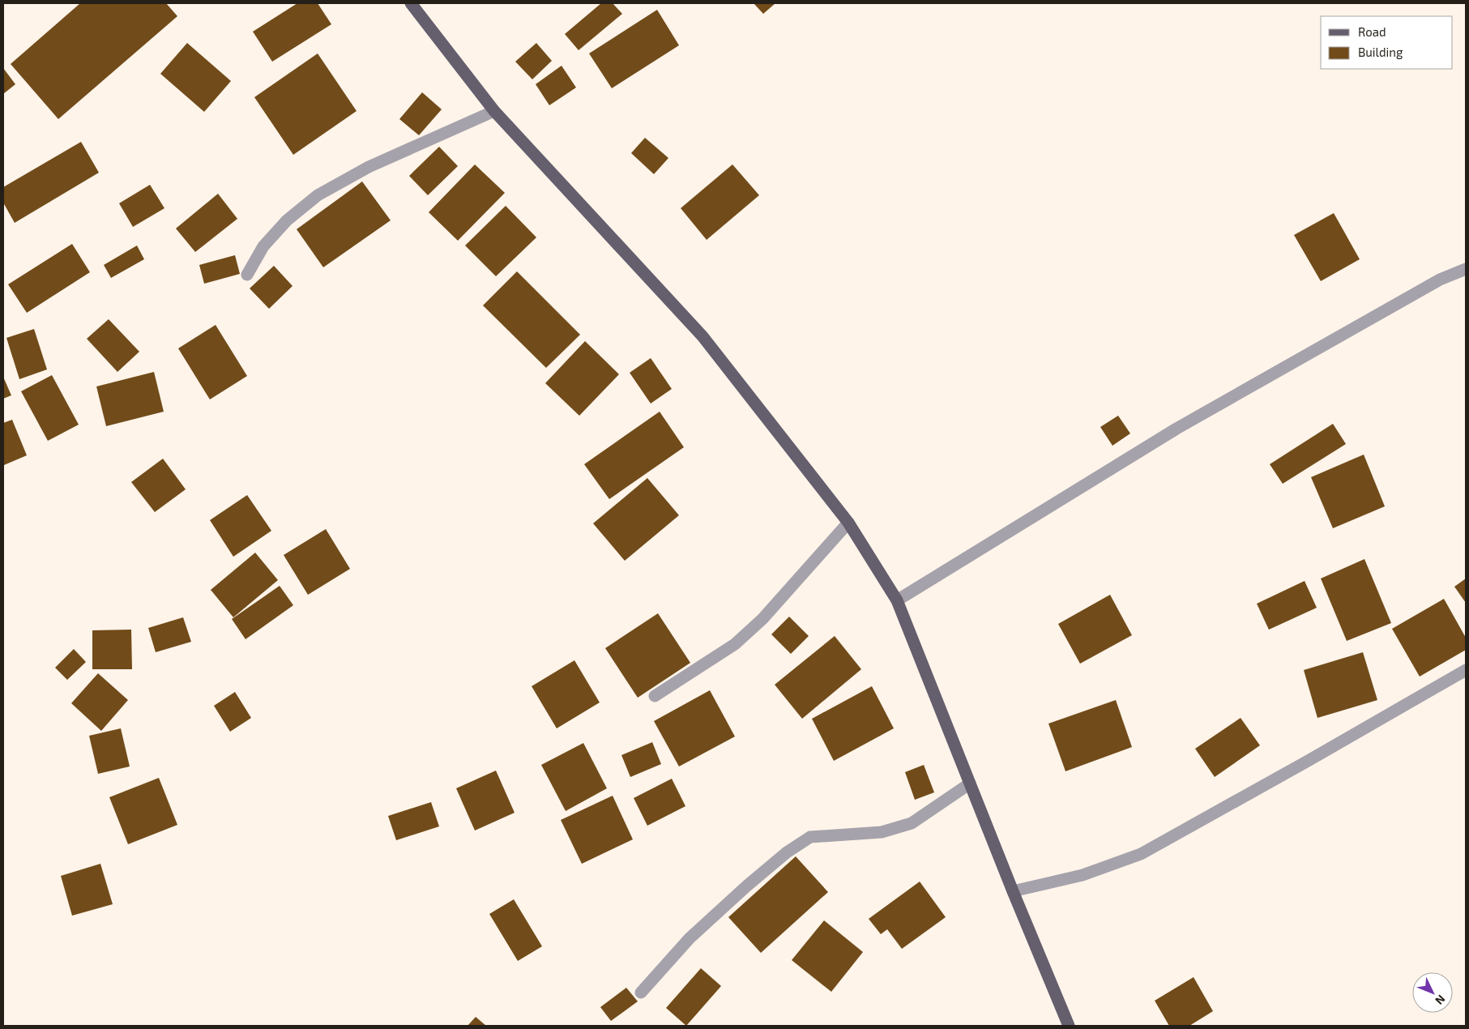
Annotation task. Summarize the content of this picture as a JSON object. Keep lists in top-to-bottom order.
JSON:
{
  "legend": ["Road", "Building"],
  "north": "bottom right"
}
